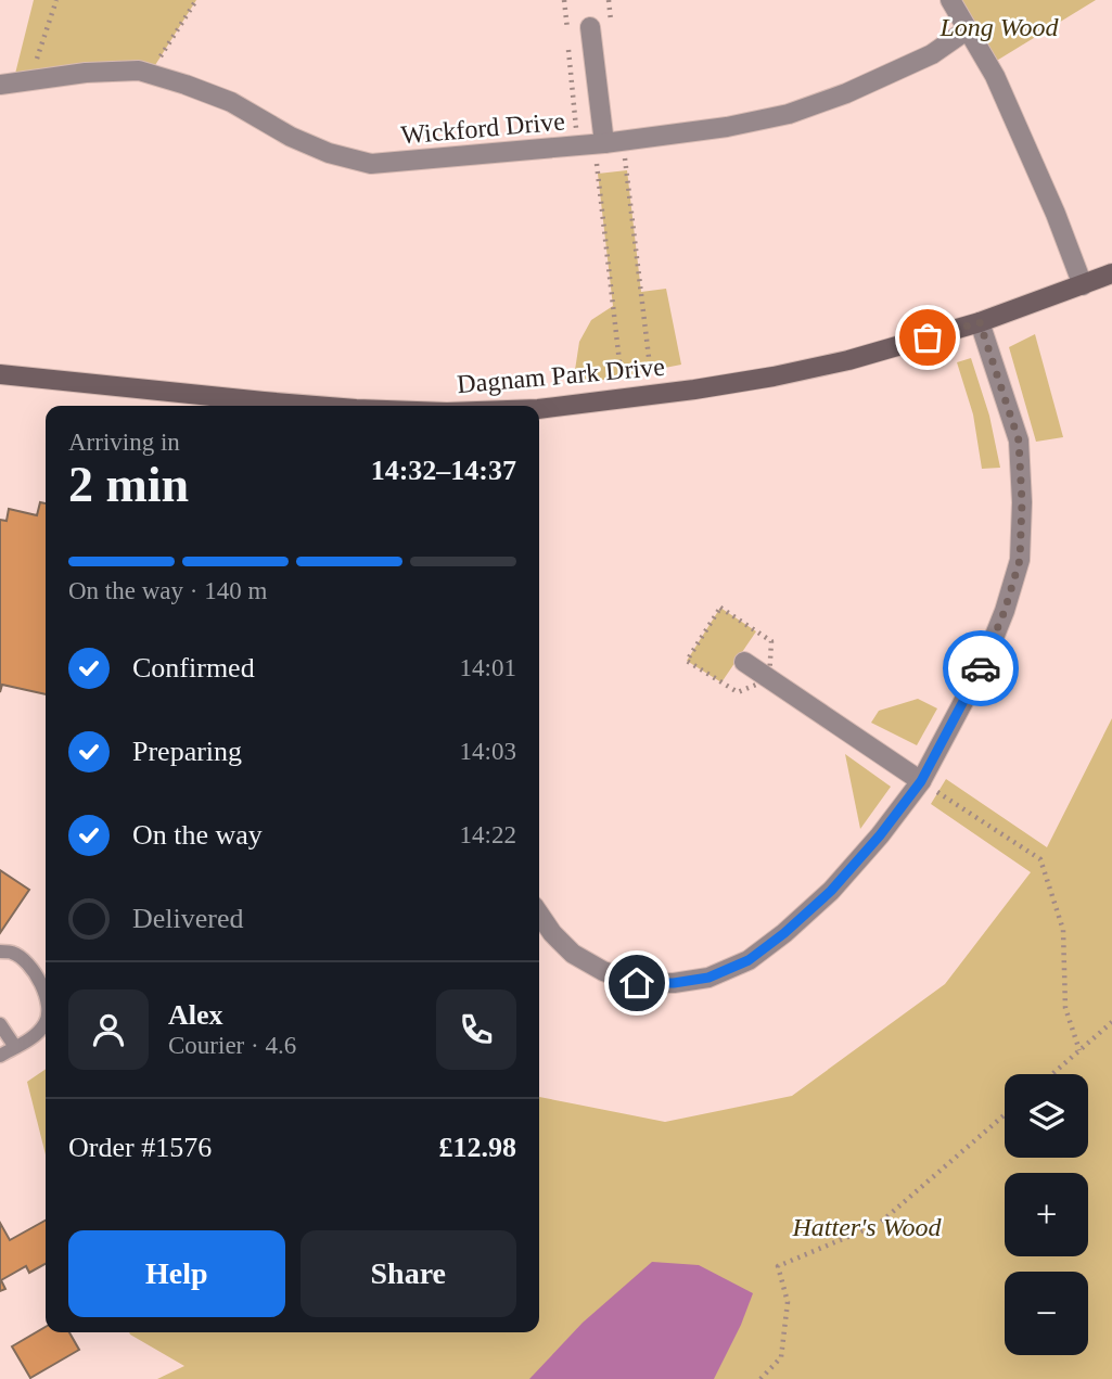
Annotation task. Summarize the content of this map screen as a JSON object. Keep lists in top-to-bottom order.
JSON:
{
  "streets": {
    "street": ["Wickford Drive", "Dagnam Park Drive"]
  },
  "parks": ["Long Wood", "Hatter's Wood"],
  "page": {
    "heading": ["2 min", "Arriving in", "14:32–14:37"],
    "panel": [
      "Alex",
      "Courier · 4.6",
      "Order #1576",
      "£12.98"
    ],
    "bar": "On the way · 140 m",
    "list": [
      ["Confirmed", "14:01"],
      ["Preparing", "14:03"],
      ["On the way", "14:22"],
      "Delivered"
    ],
    "map_buttons": ["+", "−"],
    "buttons": ["Help", "Share"]
  }
}
